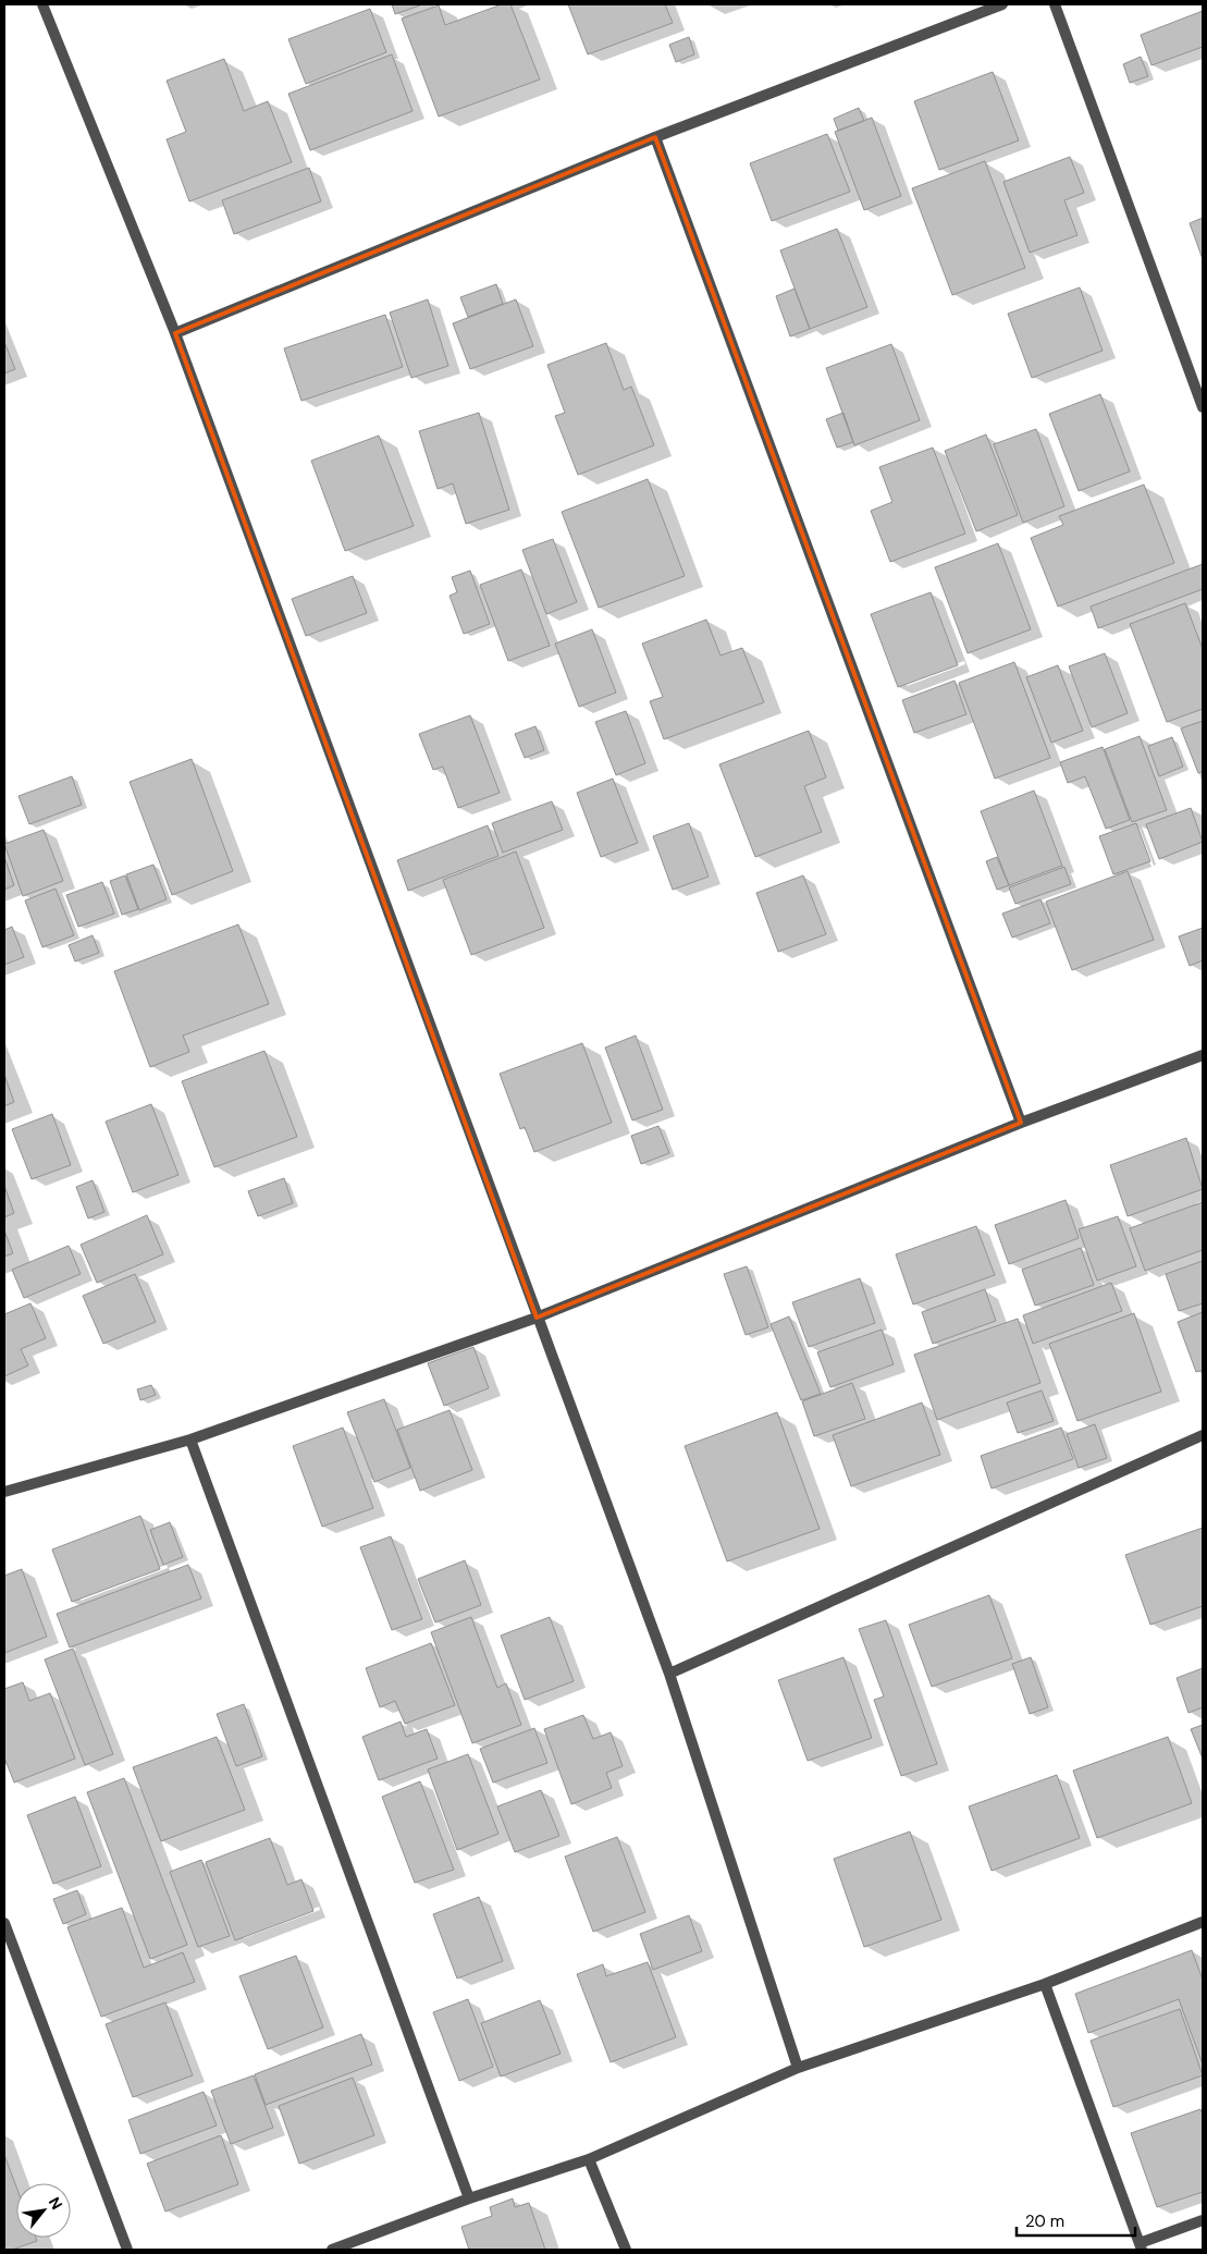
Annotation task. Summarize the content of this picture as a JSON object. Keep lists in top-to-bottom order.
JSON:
{
  "scale_bar": "20 m",
  "north": "top right"
}
